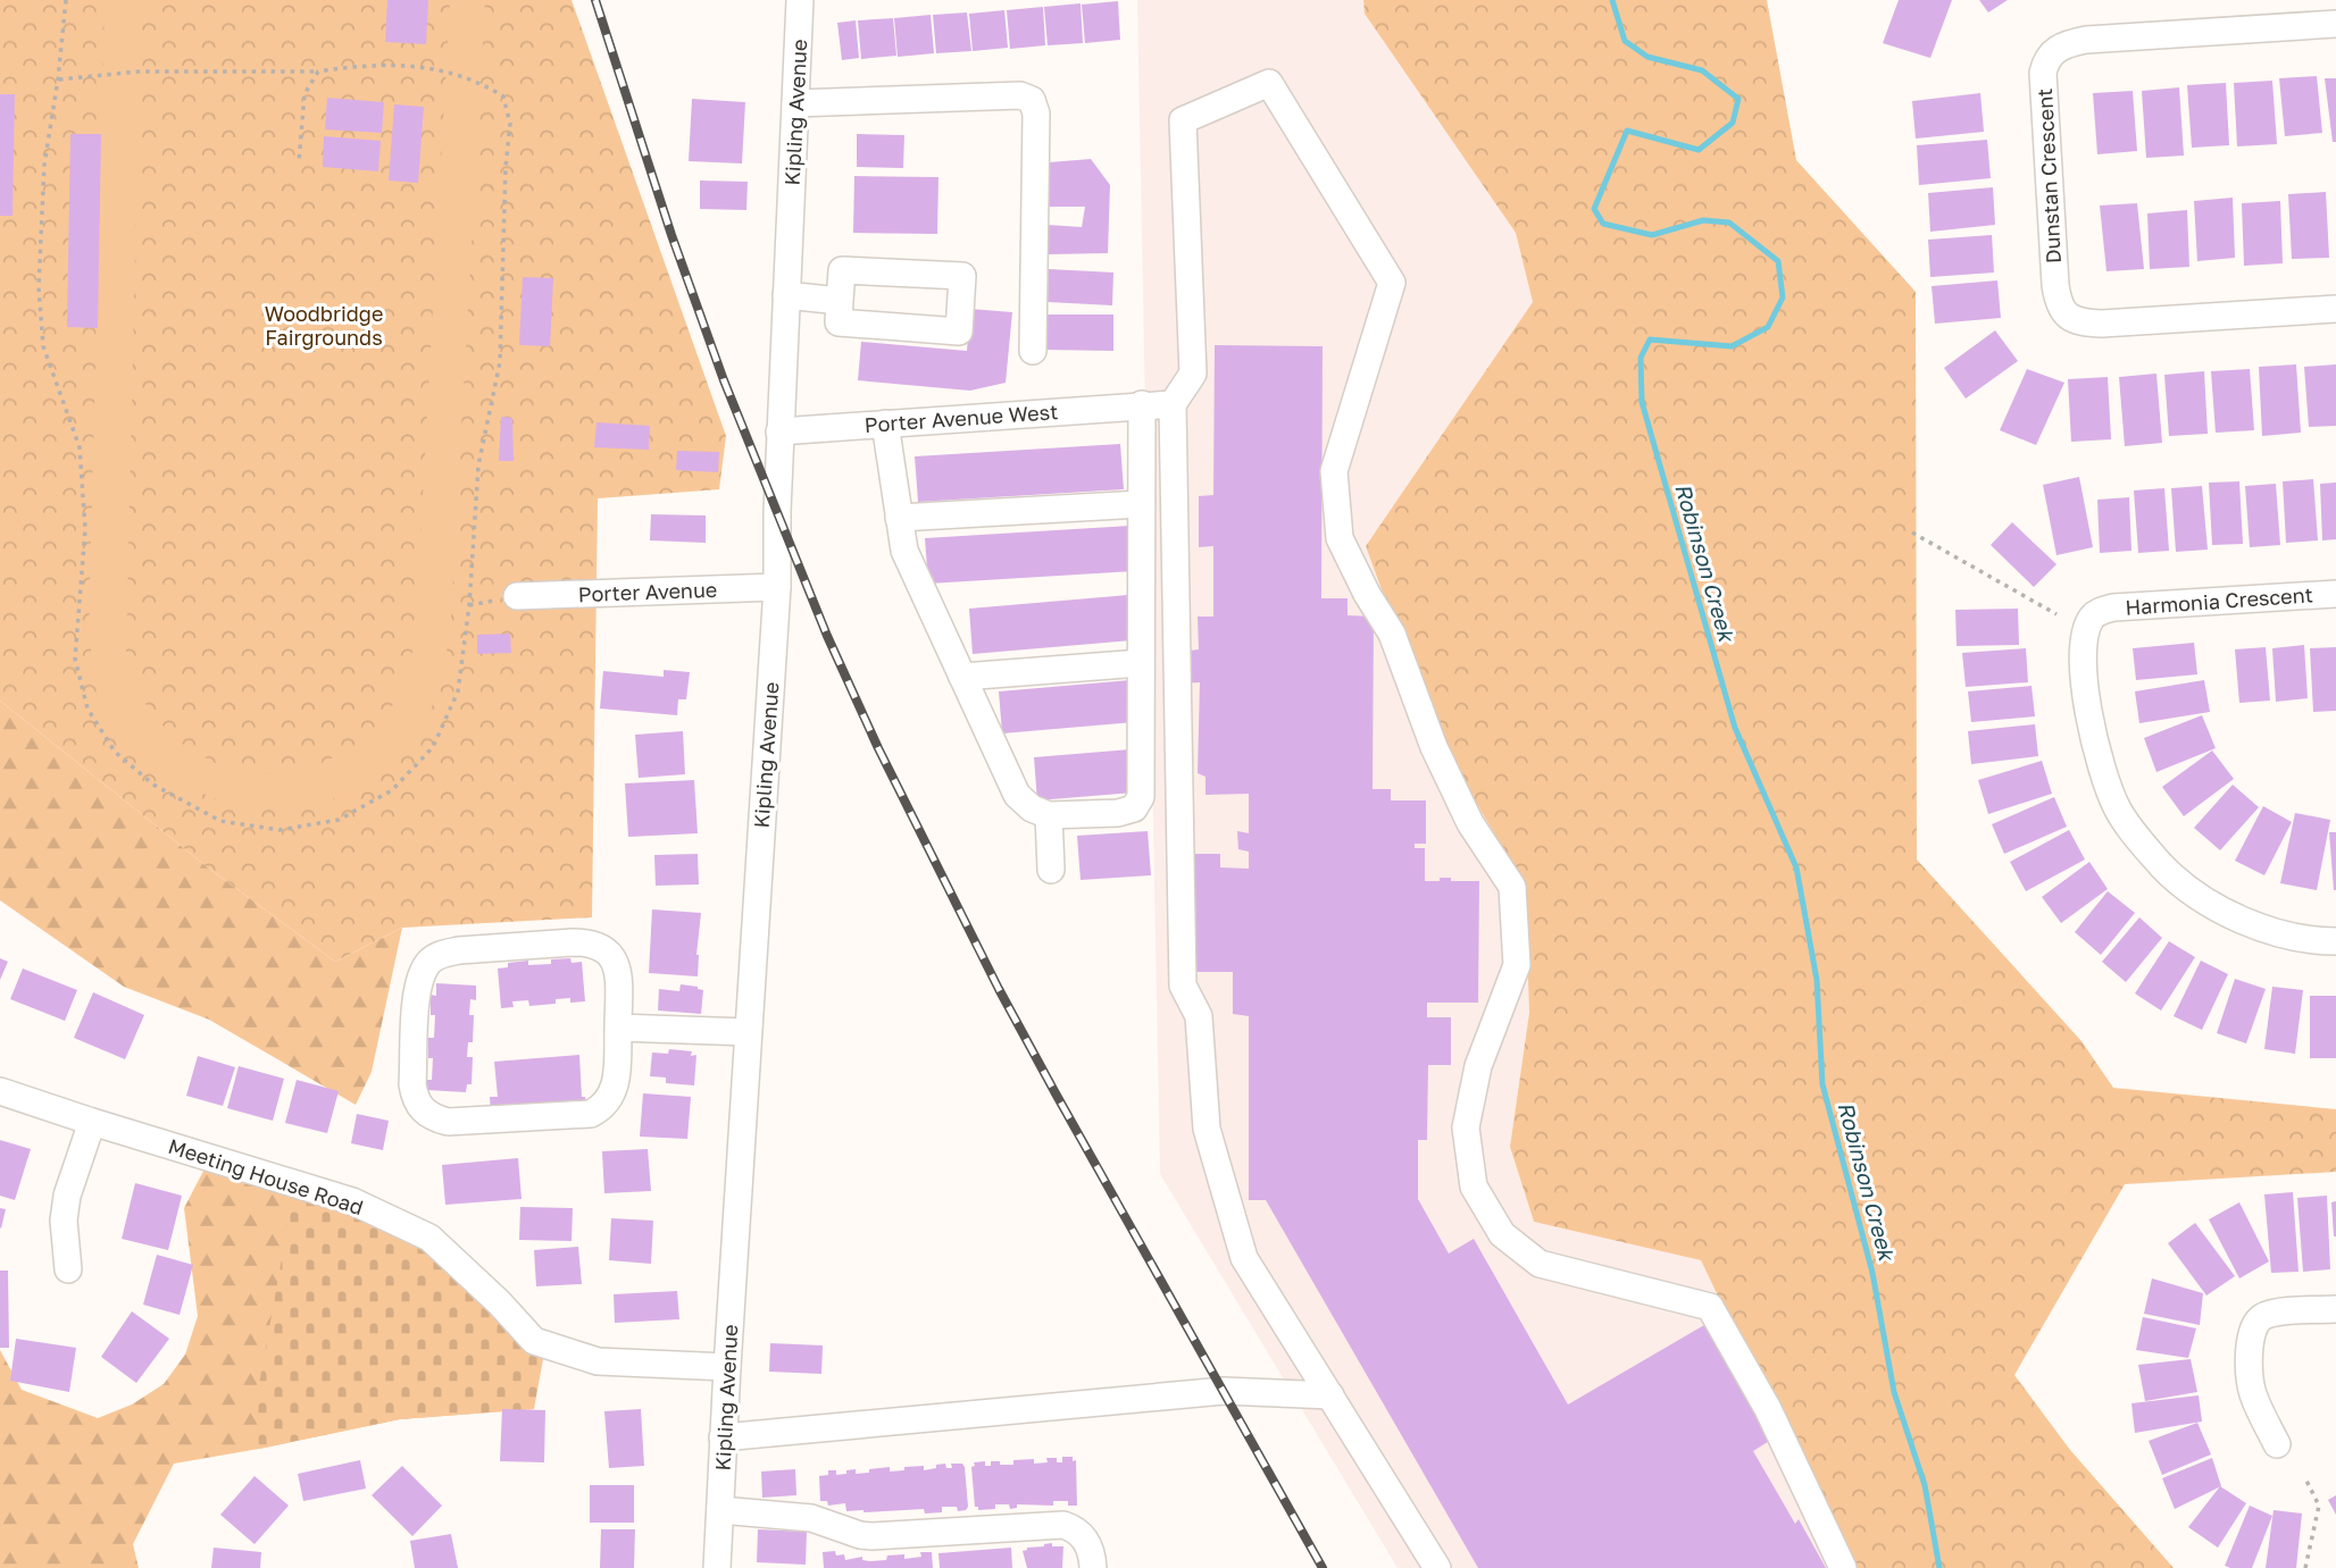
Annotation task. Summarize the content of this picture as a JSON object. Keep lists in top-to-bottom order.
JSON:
{
  "streets": {
    "street": [
      "Kipling Avenue",
      "Dunstan Crescent",
      "Porter Avenue West",
      "Porter Avenue",
      "Harmonia Crescent",
      "Meeting House Road"
    ]
  },
  "crossings": [
    ["Kipling Avenue", "Porter Avenue West"],
    ["Kipling Avenue", "Porter Avenue"],
    ["Kipling Avenue", "Meeting House Road"]
  ],
  "water": ["Robinson Creek"],
  "parks": ["Woodbridge Fairgrounds"]
}
